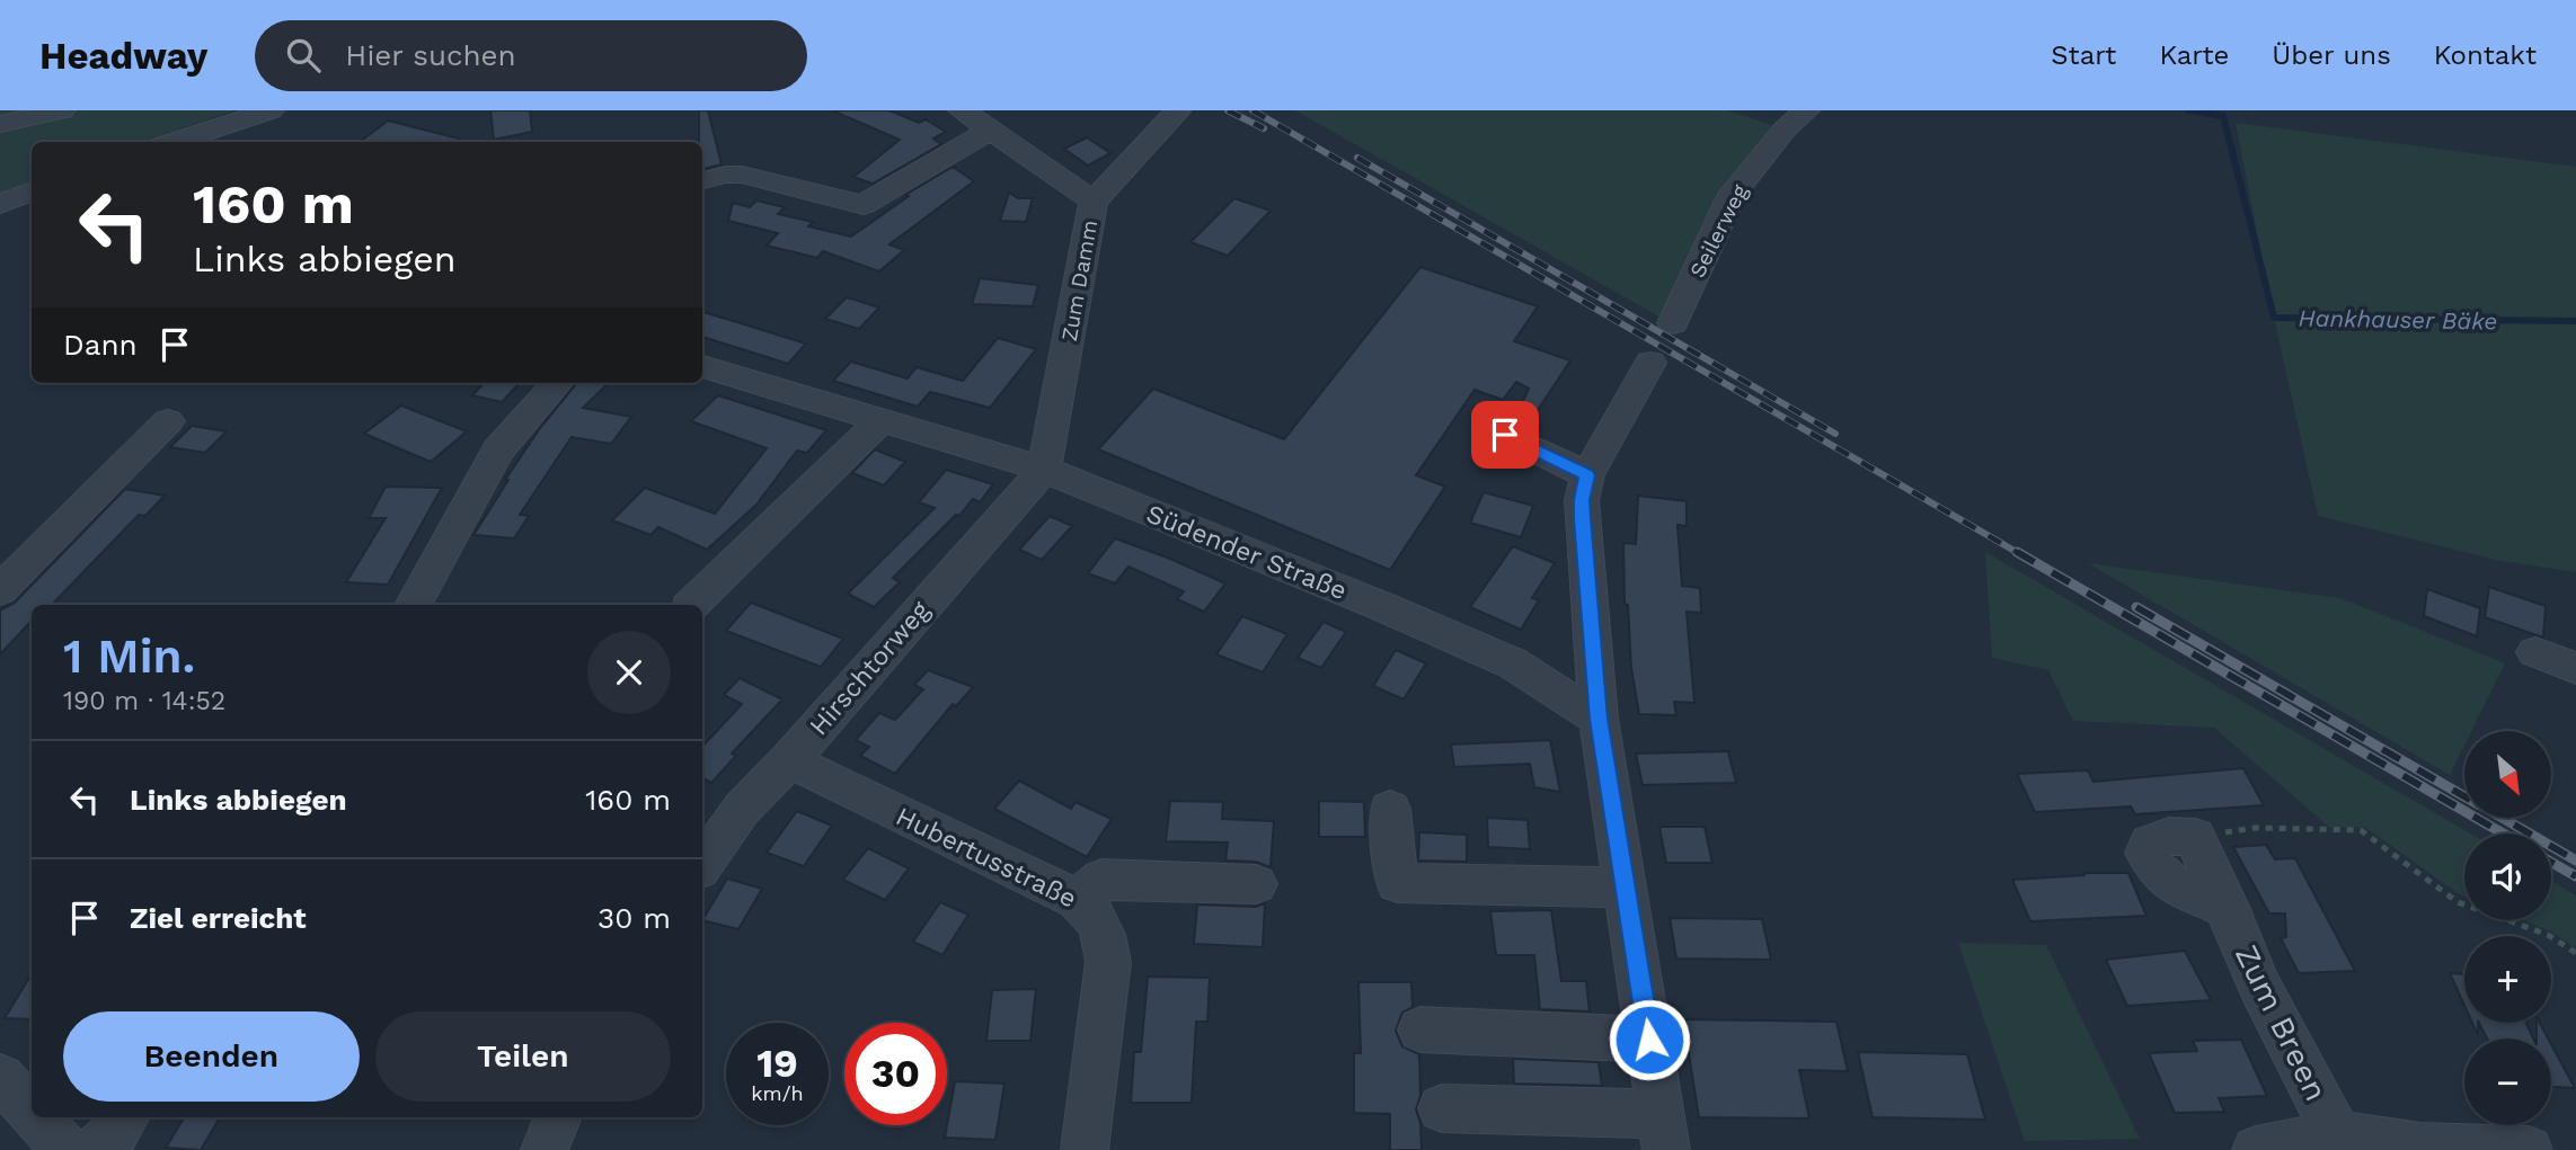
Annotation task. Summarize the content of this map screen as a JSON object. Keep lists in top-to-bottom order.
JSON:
{
  "streets": {
    "street": [
      "Seilerweg",
      "Zum Damm",
      "Südender Straße",
      "Hirschtorweg",
      "Hubertusstraße",
      "Zum Breen"
    ]
  },
  "crossings": [
    ["Zum Damm", "Südender Straße"],
    ["Zum Damm", "Hirschtorweg"],
    ["Südender Straße", "Hirschtorweg"],
    ["Hirschtorweg", "Hubertusstraße"]
  ],
  "water": ["Hankhauser Bäke"],
  "north": "bottom right",
  "page": {
    "header": "Headway",
    "search": "Hier suchen",
    "nav": [
      "Start",
      "Karte",
      "Über uns",
      "Kontakt"
    ],
    "turn": ["160 m", "Links abbiegen"],
    "then": "Dann",
    "heading": ["1 Min.", "190 m · 14:52"],
    "map_buttons": ["+", "−"],
    "list": [
      {
        "name": "Links abbiegen",
        "value": "160 m"
      },
      {
        "name": "Ziel erreicht",
        "value": "30 m"
      }
    ],
    "buttons": ["Beenden", "Teilen"],
    "speed": "19 km/h",
    "limit": "30"
  }
}
